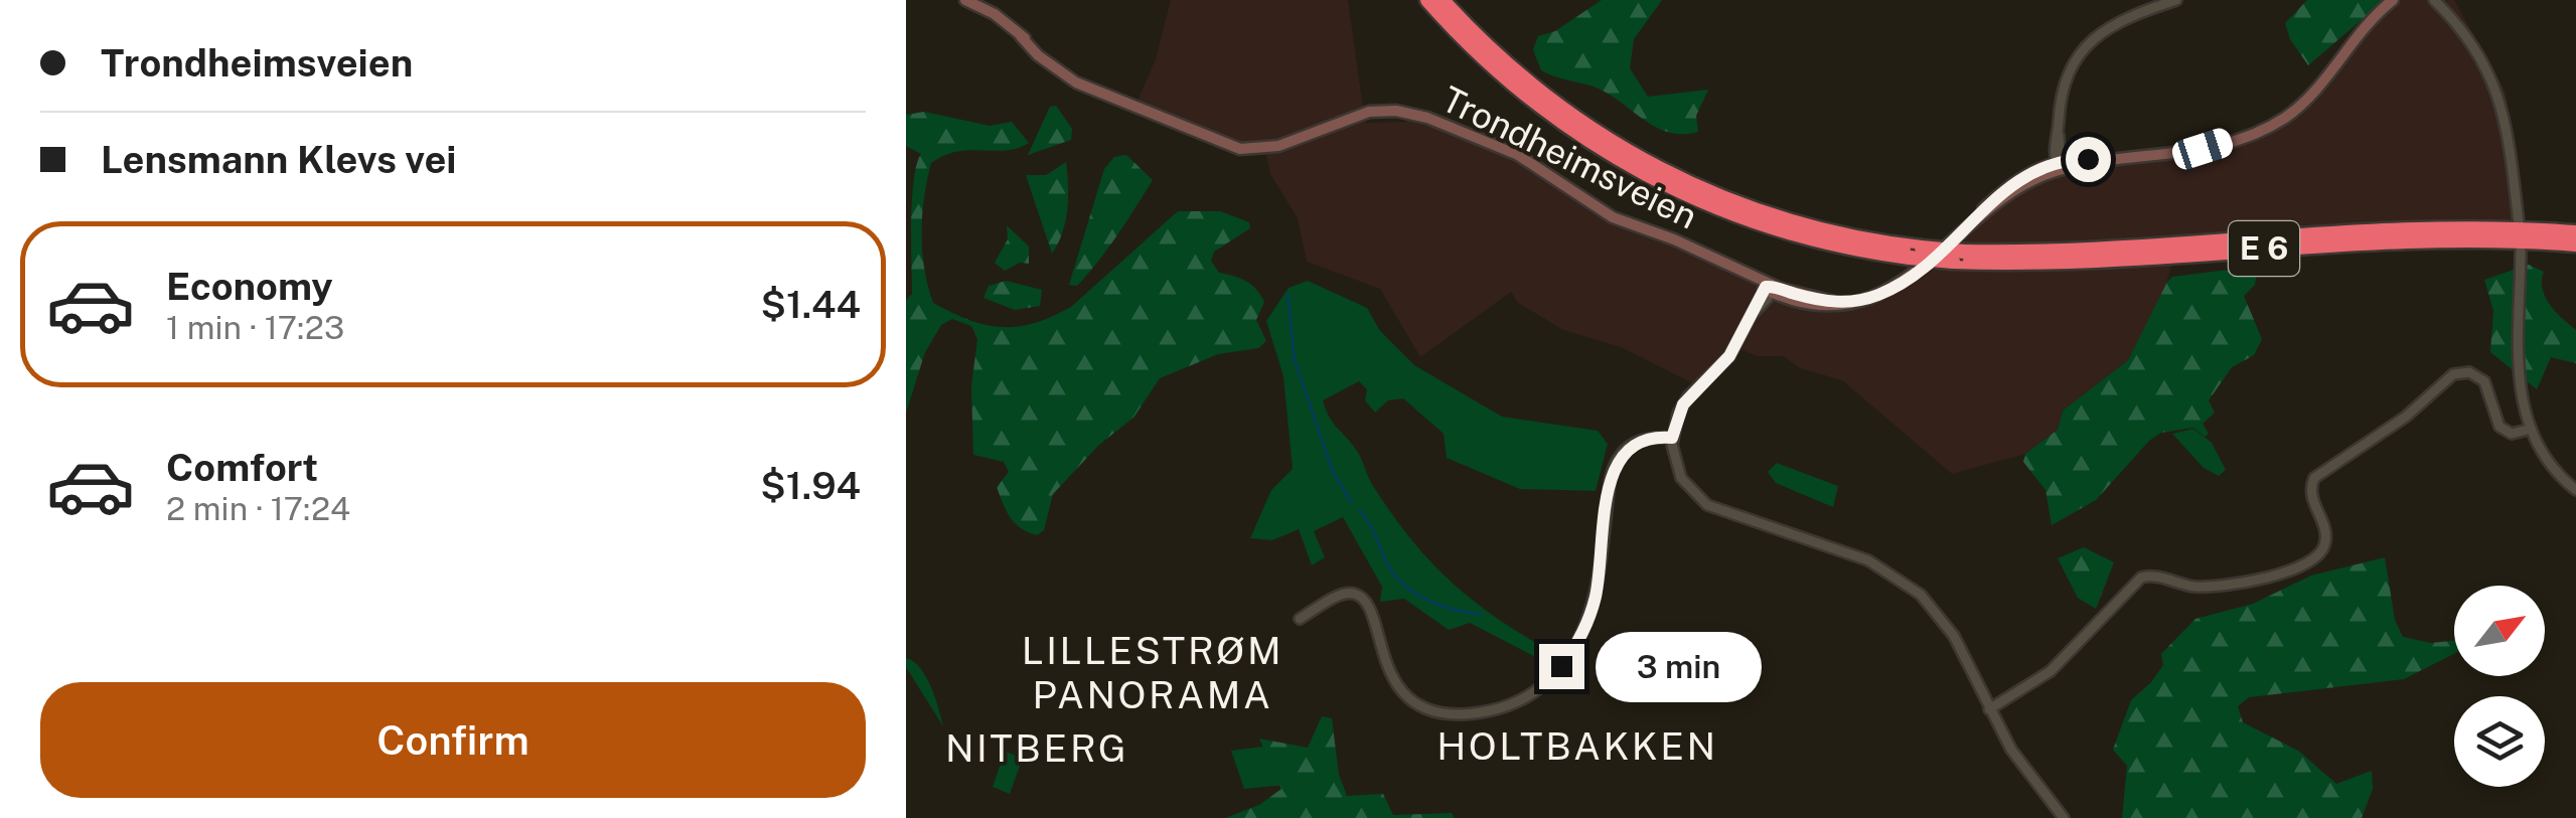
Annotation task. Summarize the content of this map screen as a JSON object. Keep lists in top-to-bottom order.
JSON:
{
  "streets": {
    "highway": ["E 6"],
    "main road": ["Trondheimsveien"]
  },
  "districts": ["LILLESTRØM PANORAMA", "HOLTBAKKEN", "NITBERG"],
  "north": "top right",
  "page": {
    "banner": ["Trondheimsveien", "Lensmann Klevs vei"],
    "list": [
      {
        "name": "Economy",
        "note": "1 min · 17:23",
        "value": "$1.44"
      },
      {
        "name": "Comfort",
        "note": "2 min · 17:24",
        "value": "$1.94"
      }
    ],
    "bubble": "3 min",
    "buttons": "Confirm"
  }
}
